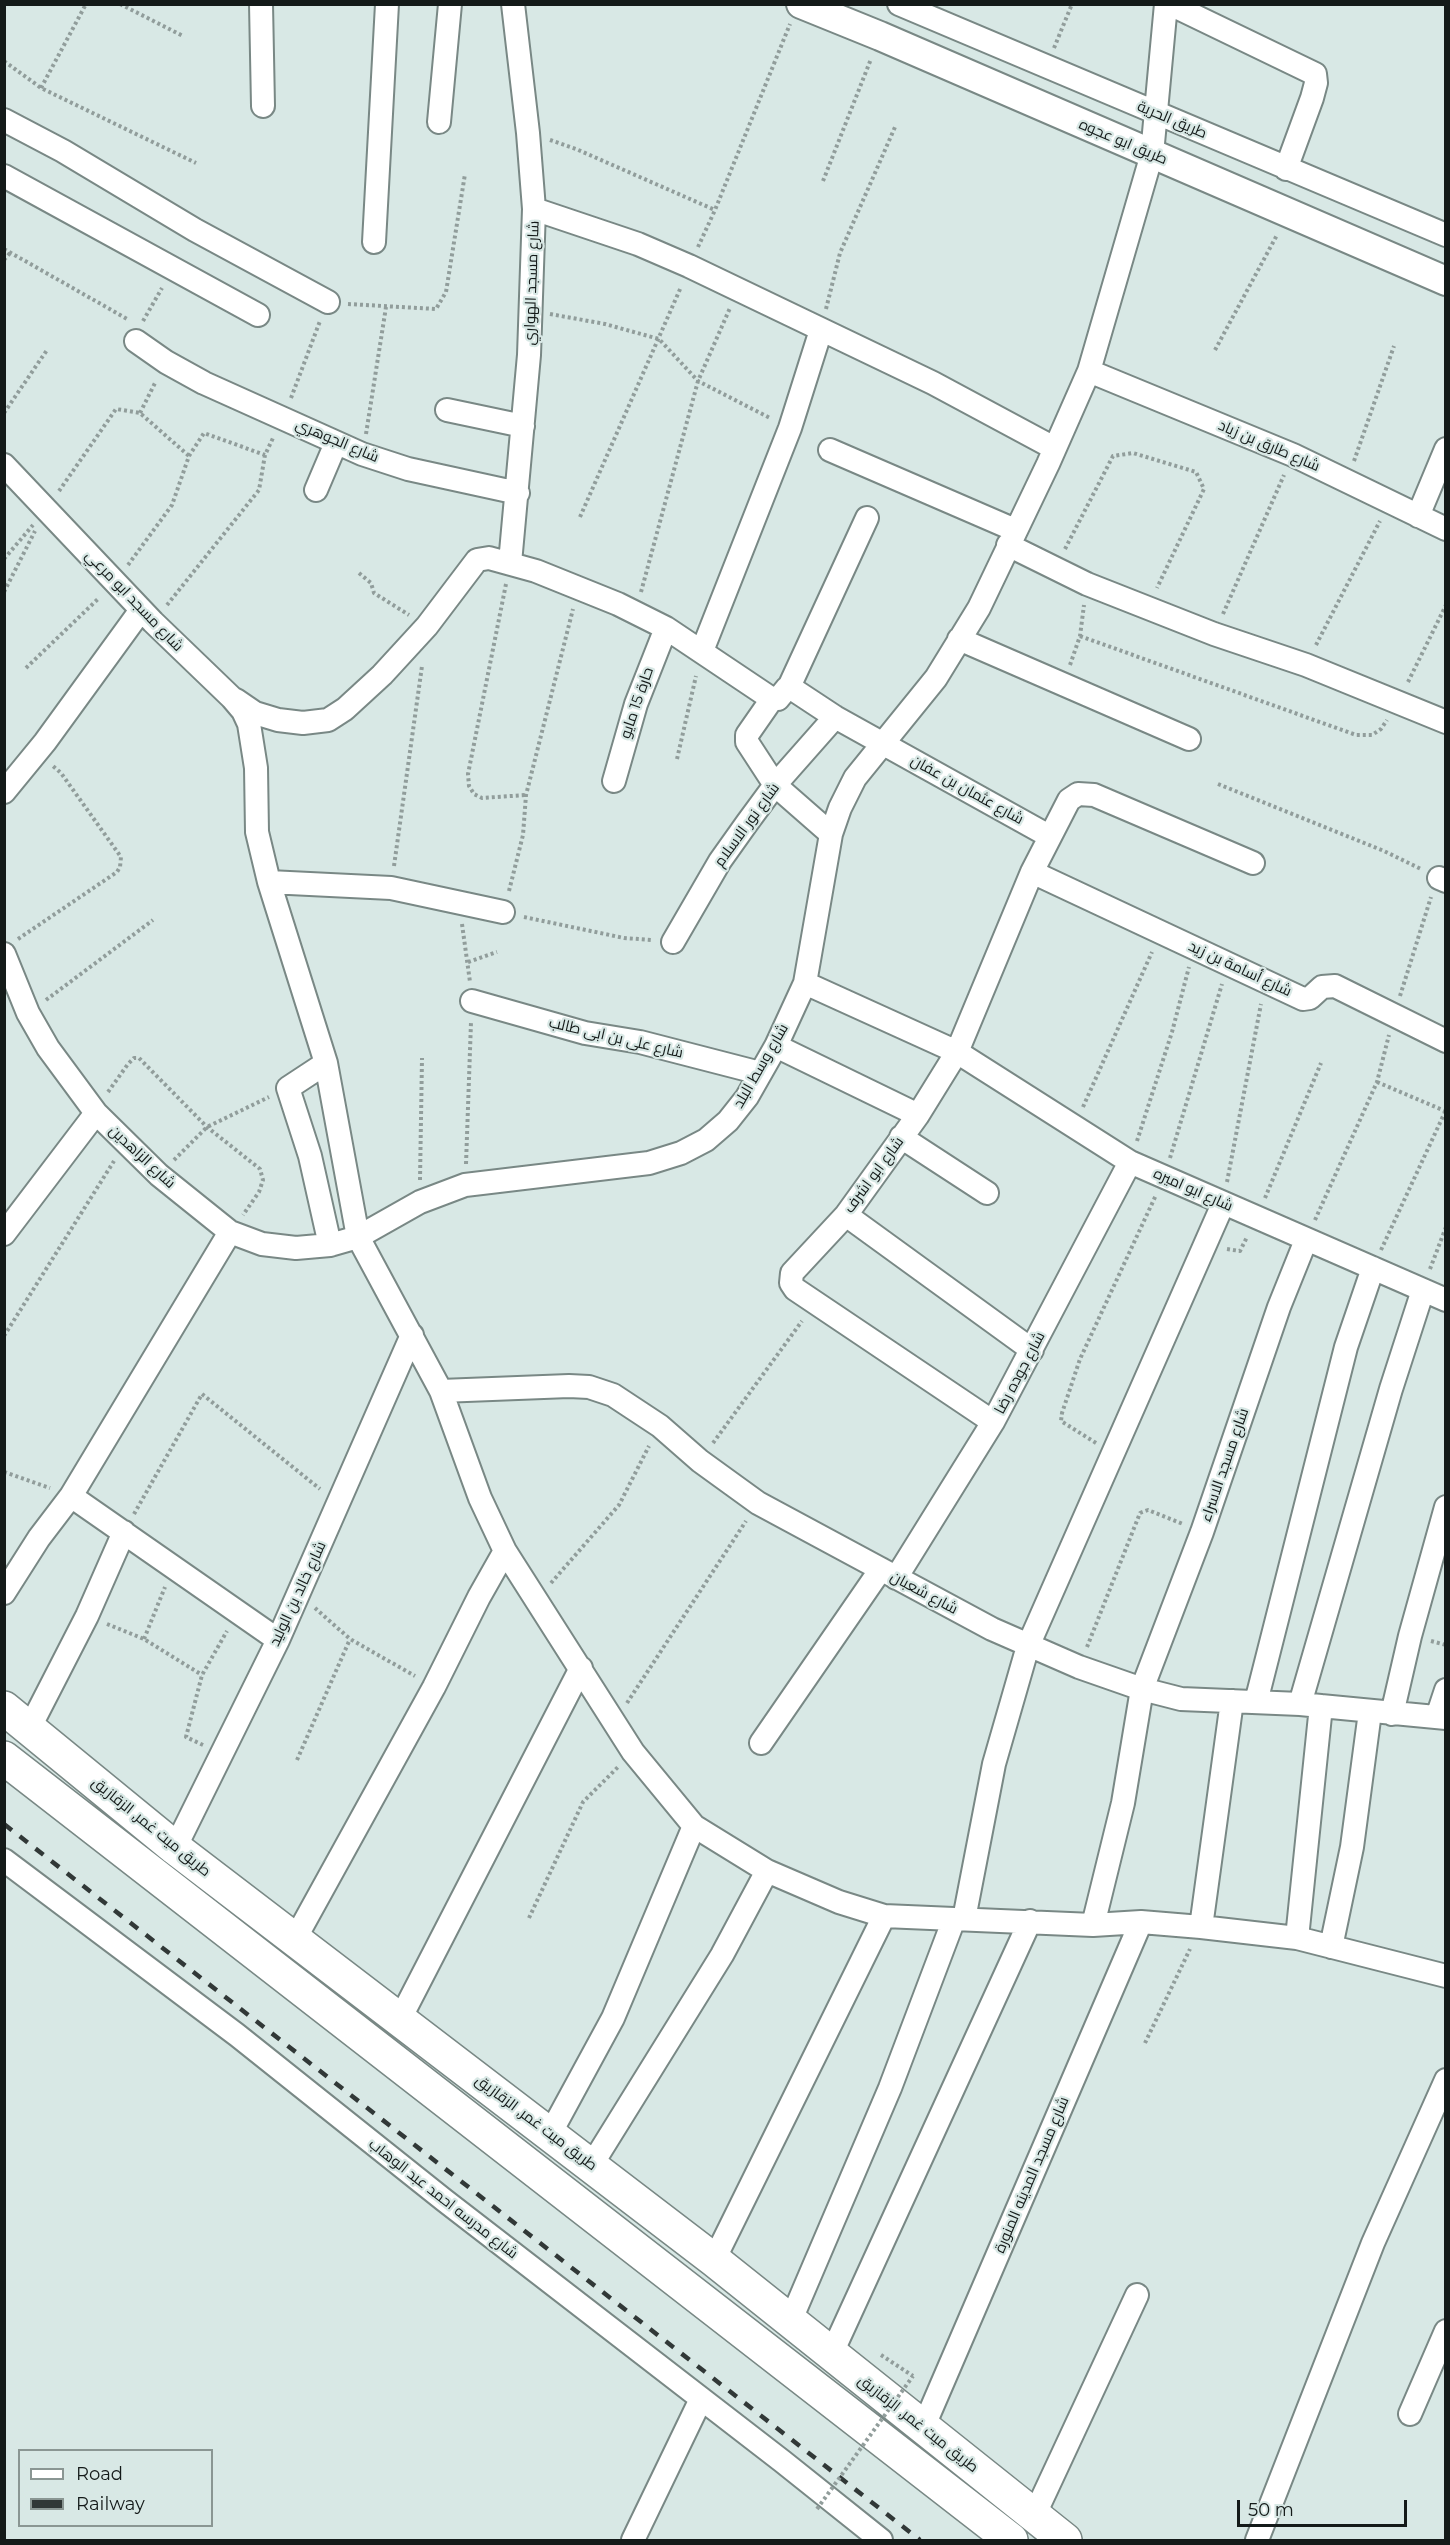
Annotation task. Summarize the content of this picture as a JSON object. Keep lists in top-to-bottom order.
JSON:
{
  "streets": {
    "highway": ["طريق ميت غمر, الزقازيق"],
    "street": [
      "طريق الحرية",
      "طريق ابو عجوه",
      "شارع مسجد الهواري",
      "شارع الجوهري",
      "شارع طارق بن زياد",
      "شارع مسجد ابو مرعي",
      "حارة 15 مايو",
      "شارع عثمان بن عفان",
      "شارع نور الاسلام",
      "شارع أسامة بن زيد",
      "شارع على بن ابى طالب",
      "شارع وسط البلد",
      "شارع الزاهدين",
      "شارع ابو اشرف",
      "شارع ابو اميره",
      "شارع جوده رضا",
      "شارع مسجد الاسراء",
      "شارع شعبان",
      "شارع خالد بن الوليد",
      "شارع مسجد المدينه المنورة",
      "شارع مدرسه احمد عبد الوهاب"
    ]
  },
  "crossings": [
    ["طريق الحرية", "شارع وسط البلد"],
    ["طريق ابو عجوه", "شارع وسط البلد"],
    ["شارع مسجد الهواري", "شارع الجوهري"],
    ["شارع مسجد الهواري", "شارع عثمان بن عفان"],
    ["شارع طارق بن زياد", "شارع وسط البلد"],
    ["شارع مسجد ابو مرعي", "شارع وسط البلد"],
    ["شارع مسجد ابو مرعي", "شارع الزاهدين"],
    ["شارع مسجد ابو مرعي", "شارع مسجد الاسراء"],
    ["شارع مسجد ابو مرعي", "شارع شعبان"],
    ["شارع مسجد ابو مرعي", "شارع خالد بن الوليد"],
    ["شارع مسجد ابو مرعي", "شارع مسجد المدينه المنورة"],
    ["حارة 15 مايو", "شارع عثمان بن عفان"],
    ["شارع عثمان بن عفان", "شارع نور الاسلام"],
    ["شارع عثمان بن عفان", "شارع وسط البلد"],
    ["شارع عثمان بن عفان", "شارع ابو اشرف"],
    ["شارع أسامة بن زيد", "شارع ابو اشرف"],
    ["شارع على بن ابى طالب", "شارع وسط البلد"],
    ["شارع وسط البلد", "شارع الزاهدين"],
    ["شارع وسط البلد", "شارع ابو اميره"],
    ["شارع ابو اشرف", "شارع ابو اميره"],
    ["شارع ابو اشرف", "شارع جوده رضا"],
    ["شارع ابو اميره", "شارع جوده رضا"],
    ["شارع ابو اميره", "شارع مسجد الاسراء"],
    ["شارع جوده رضا", "شارع شعبان"],
    ["شارع مسجد الاسراء", "شارع شعبان"],
    ["شارع خالد بن الوليد", "طريق ميت غمر, الزقازيق"],
    ["طريق ميت غمر, الزقازيق", "شارع مسجد المدينه المنورة"]
  ],
  "legend": ["Road", "Railway"],
  "scale_bar": "50 m"
}
